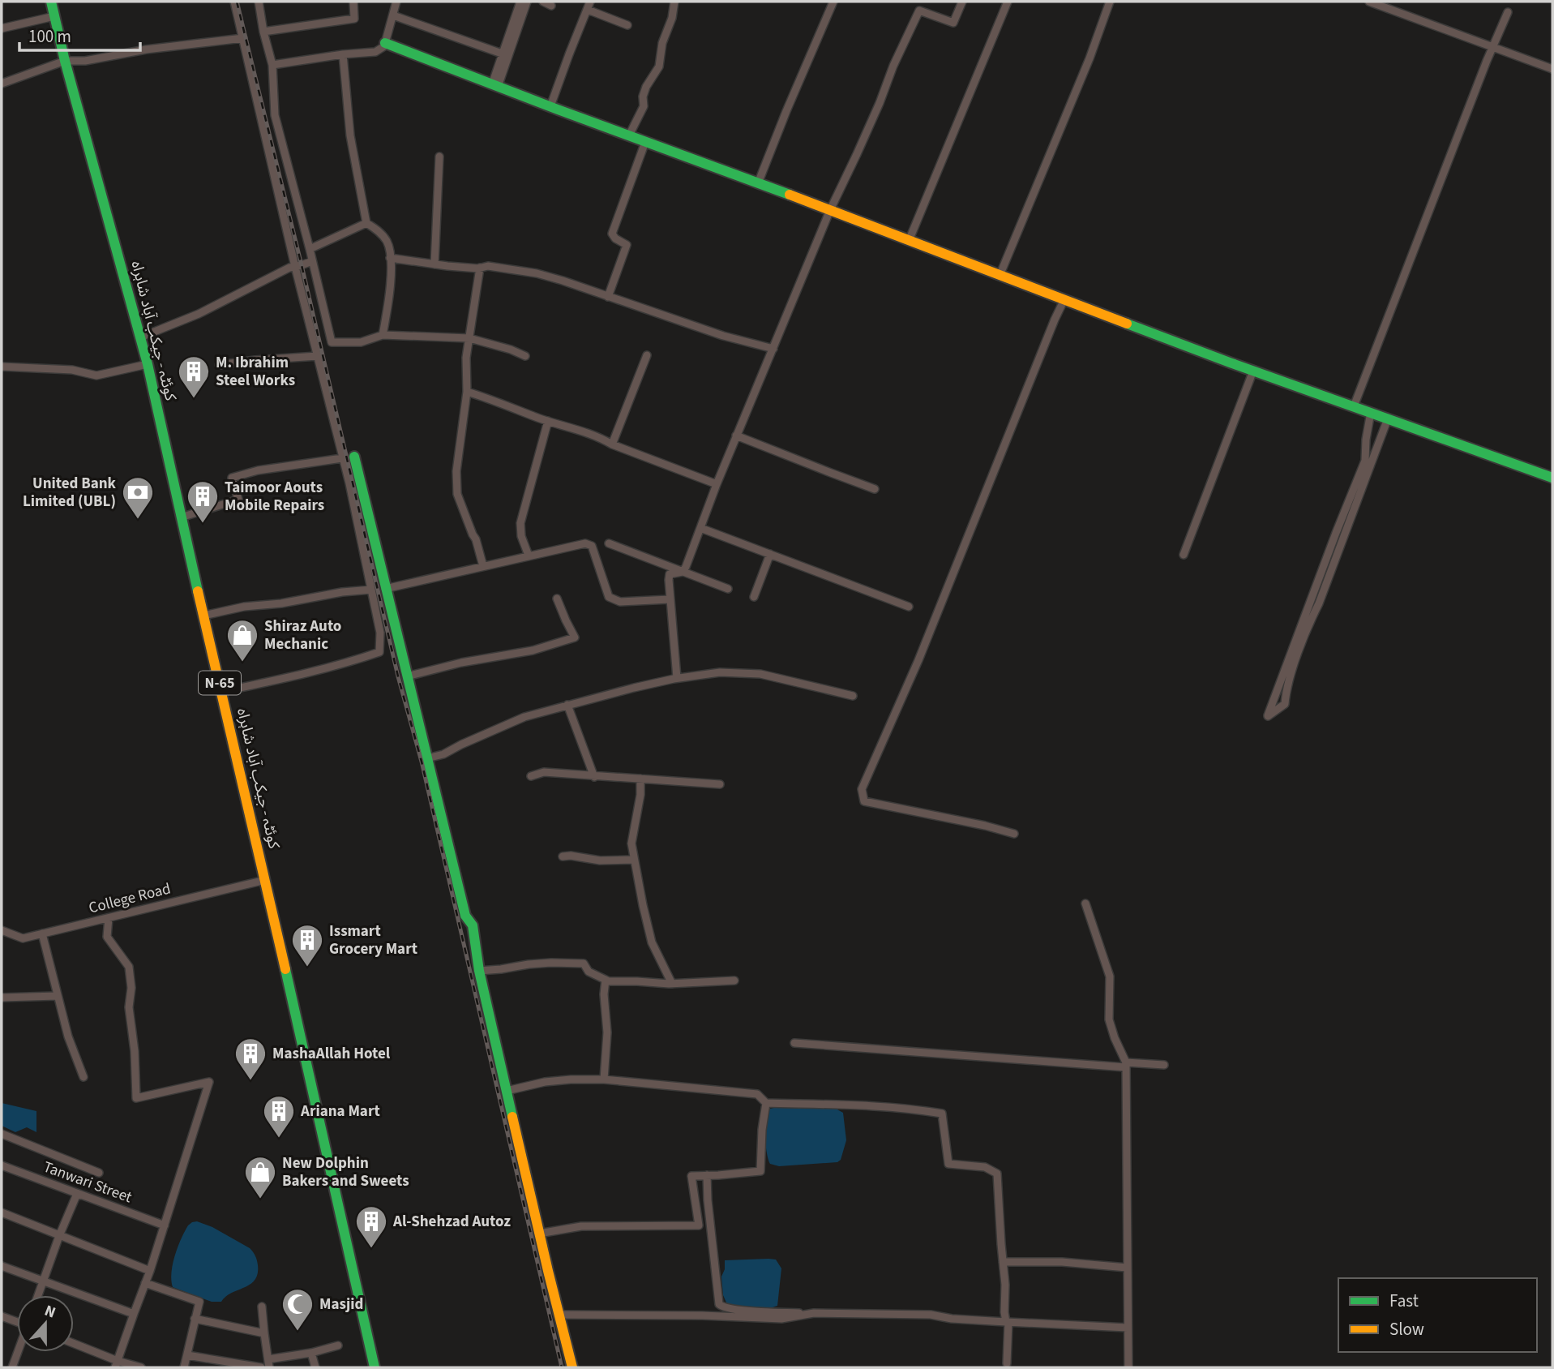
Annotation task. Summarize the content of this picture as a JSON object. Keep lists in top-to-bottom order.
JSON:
{
  "streets": {
    "main road": ["کوئٹہ - جیکب آباد شاہراہ", "N-65"],
    "street": ["College Road", "Tanwari Street"]
  },
  "crossings": [
    ["کوئٹہ - جیکب آباد شاہراہ", "College Road"]
  ],
  "places": {
    "building": [
      "M. Ibrahim Steel Works",
      "Taimoor Aouts Mobile Repairs",
      "Issmart Grocery Mart",
      "MashaAllah Hotel",
      "Ariana Mart",
      "Al-Shehzad Autoz"
    ],
    "bank": ["United Bank Limited (UBL)"],
    "shop": ["Shiraz Auto Mechanic", "New Dolphin Bakers and Sweets"],
    "mosque": ["Masjid"]
  },
  "legend": ["Fast", "Slow"],
  "scale_bar": "100 m",
  "north": "top"
}
